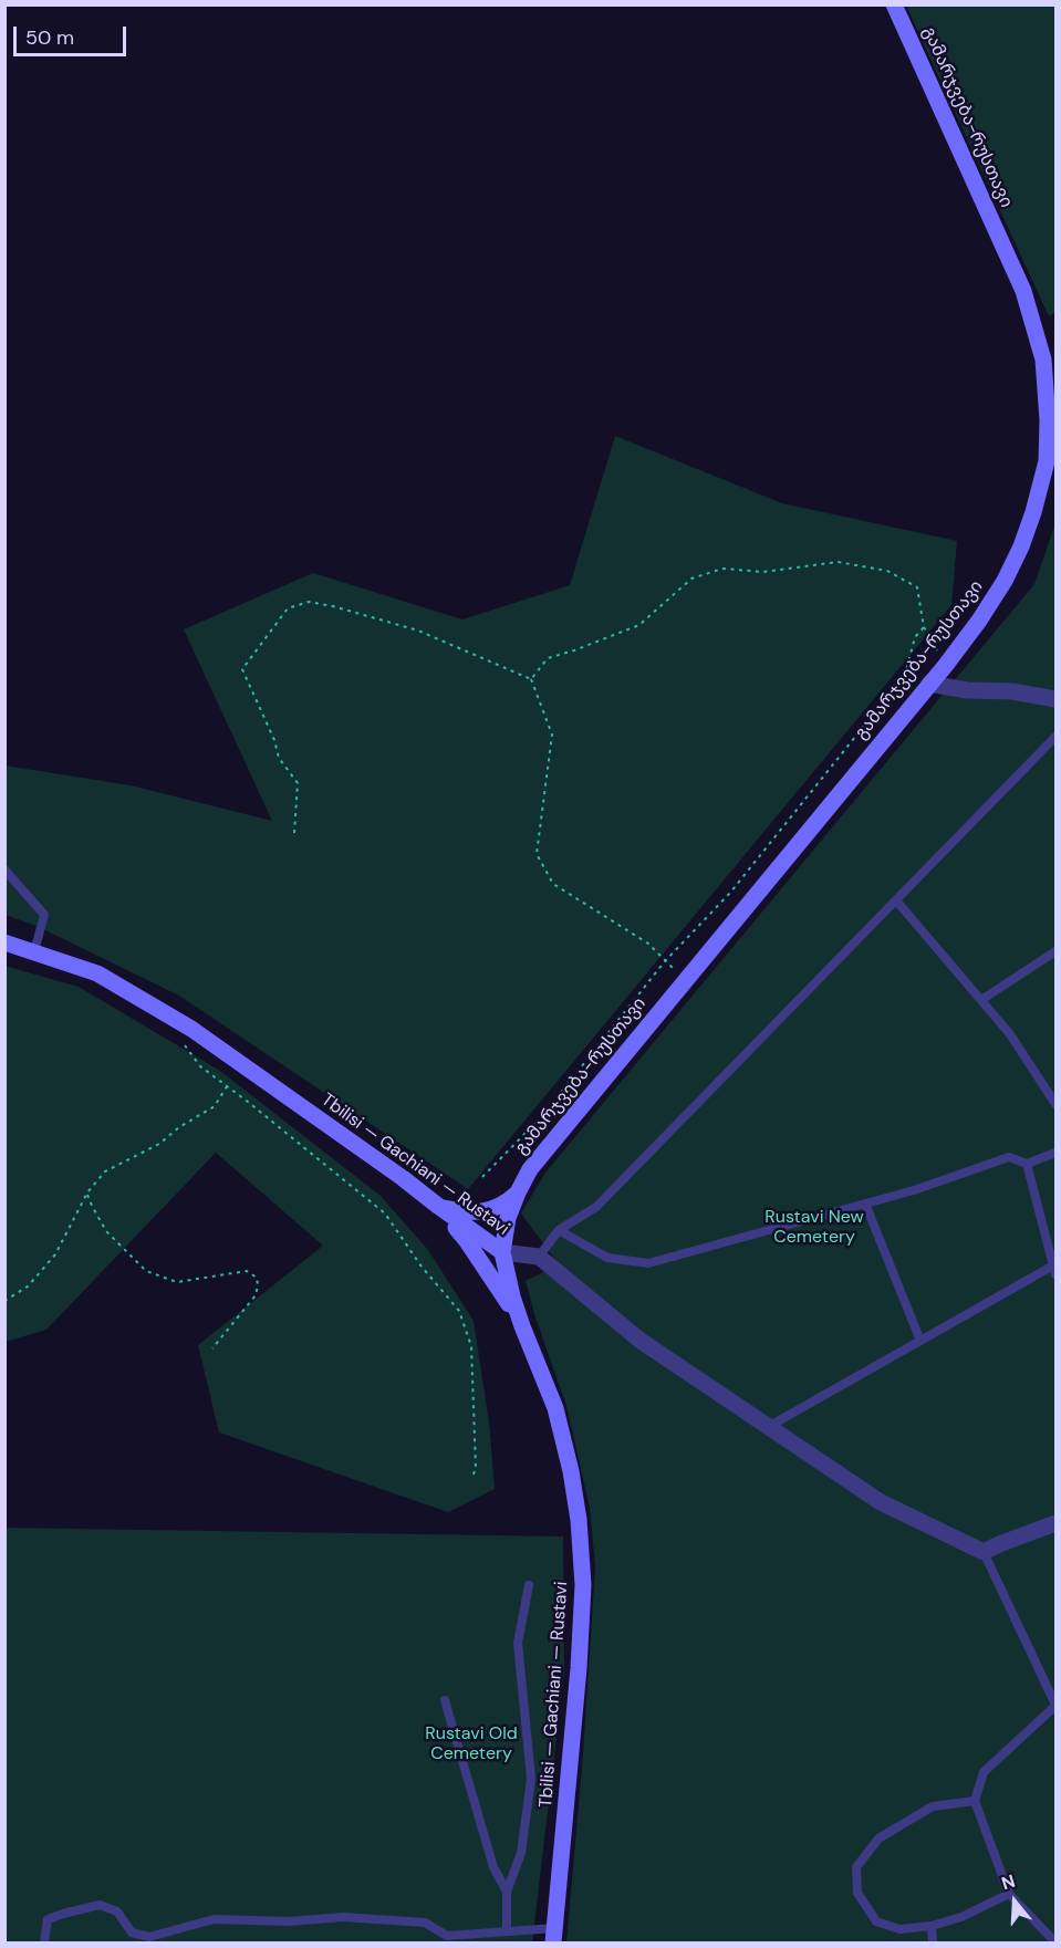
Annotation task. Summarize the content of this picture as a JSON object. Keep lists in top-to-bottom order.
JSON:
{
  "streets": {
    "main road": ["გამარჯვება-რუსთავი", "Tbilisi — Gachiani — Rustavi"]
  },
  "crossings": [
    ["გამარჯვება-რუსთავი", "Tbilisi — Gachiani — Rustavi"]
  ],
  "parks": ["Rustavi New Cemetery", "Rustavi Old Cemetery"],
  "scale_bar": "50 m",
  "north": "top"
}
